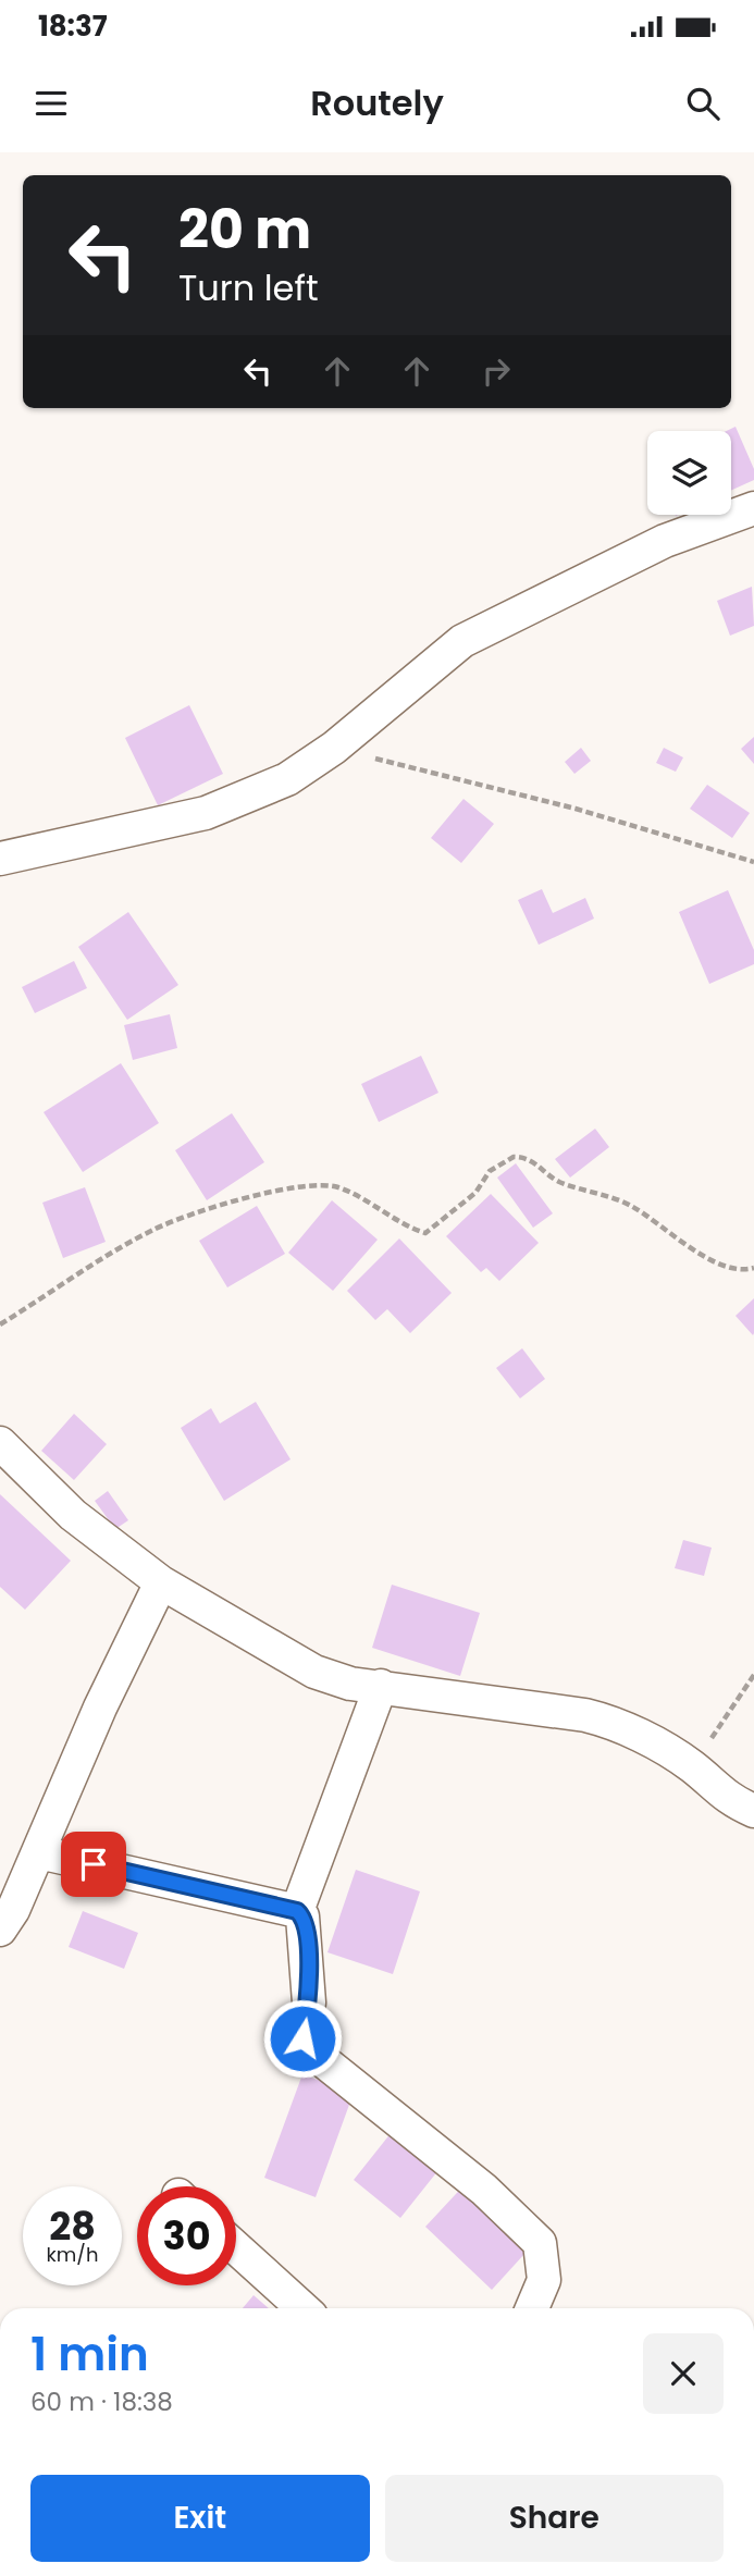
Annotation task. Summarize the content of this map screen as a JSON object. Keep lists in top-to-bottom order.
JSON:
{
  "page": {
    "status": "18:37",
    "header": "Routely",
    "turn": ["20 m", "Turn left"],
    "speed": "28 km/h",
    "limit": "30",
    "heading": ["1 min", "60 m · 18:38"],
    "buttons": ["Exit", "Share"]
  }
}
